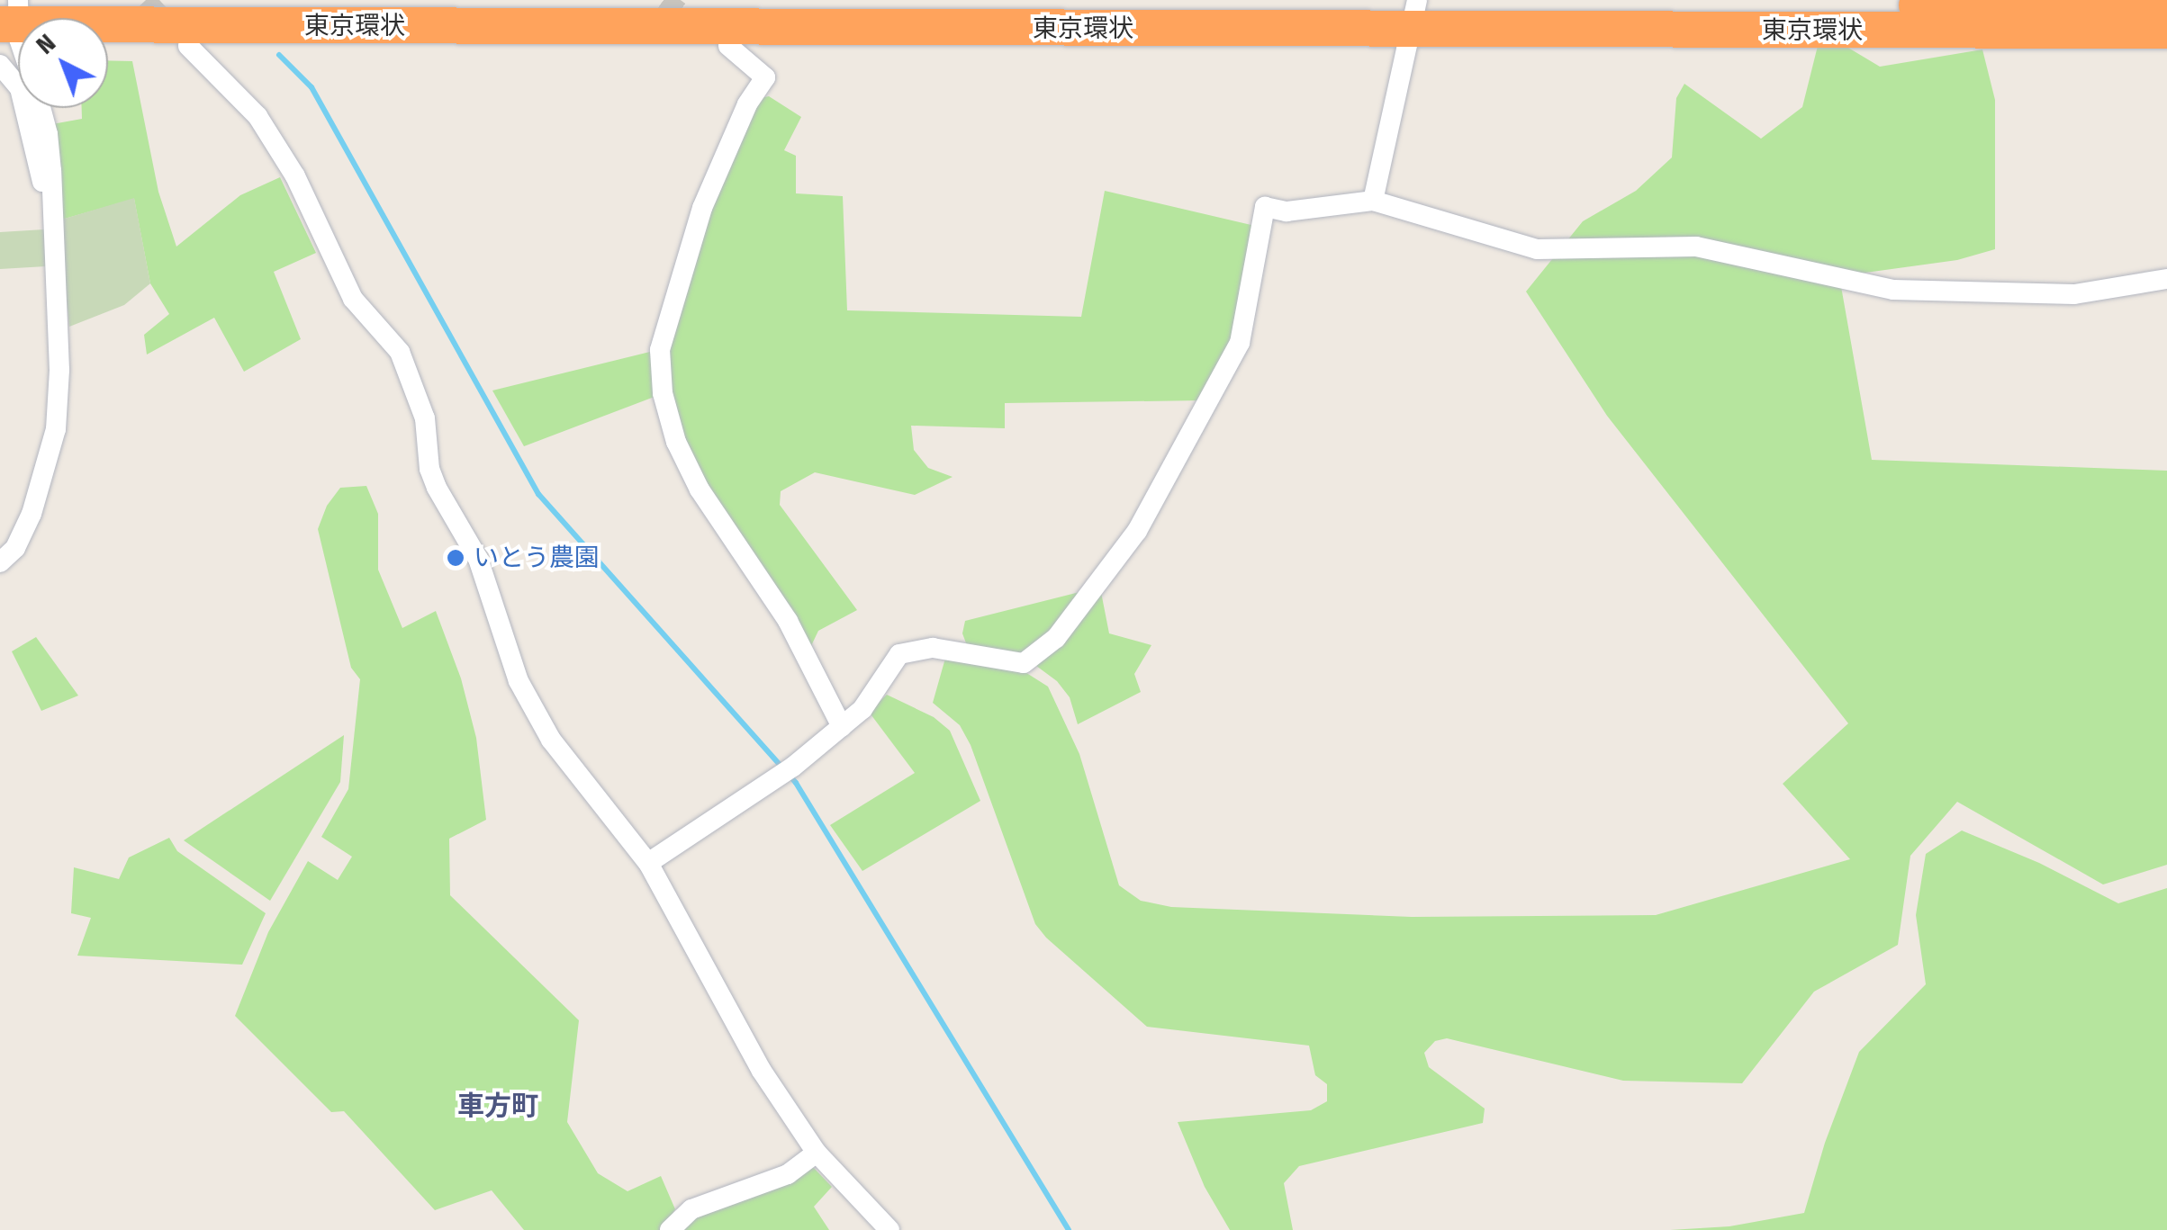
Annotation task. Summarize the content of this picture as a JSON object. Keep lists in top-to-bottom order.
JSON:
{
  "streets": {
    "highway": ["東京環状"]
  },
  "districts": ["車方町"],
  "places": ["いとう農園"],
  "north": "top left"
}
